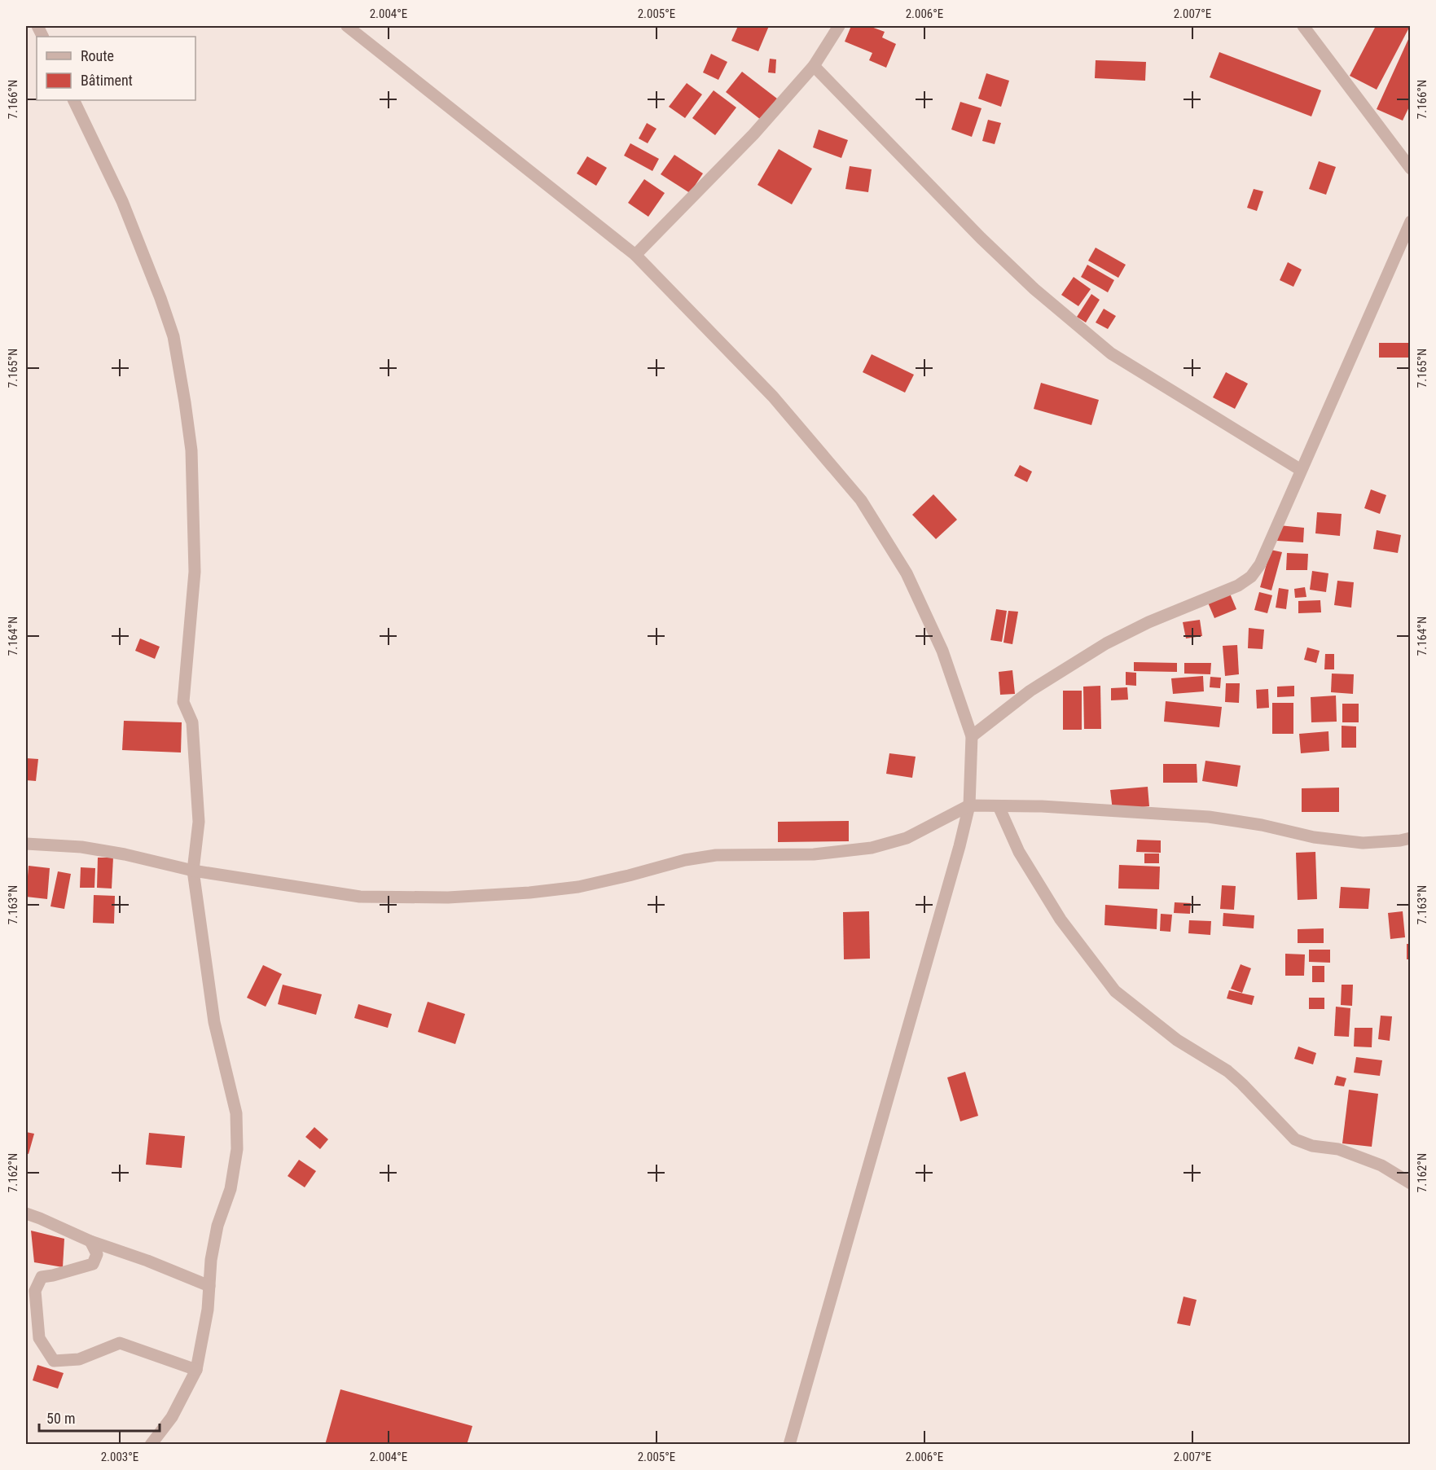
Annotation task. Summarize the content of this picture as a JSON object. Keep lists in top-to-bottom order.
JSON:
{
  "legend": ["Route", "Bâtiment"],
  "scale_bar": "50 m",
  "coordinates": [
    "2.004°E",
    "2.005°E",
    "2.006°E",
    "2.007°E",
    "7.166°N",
    "7.165°N",
    "7.164°N",
    "7.163°N",
    "7.162°N",
    "2.003°E"
  ]
}
